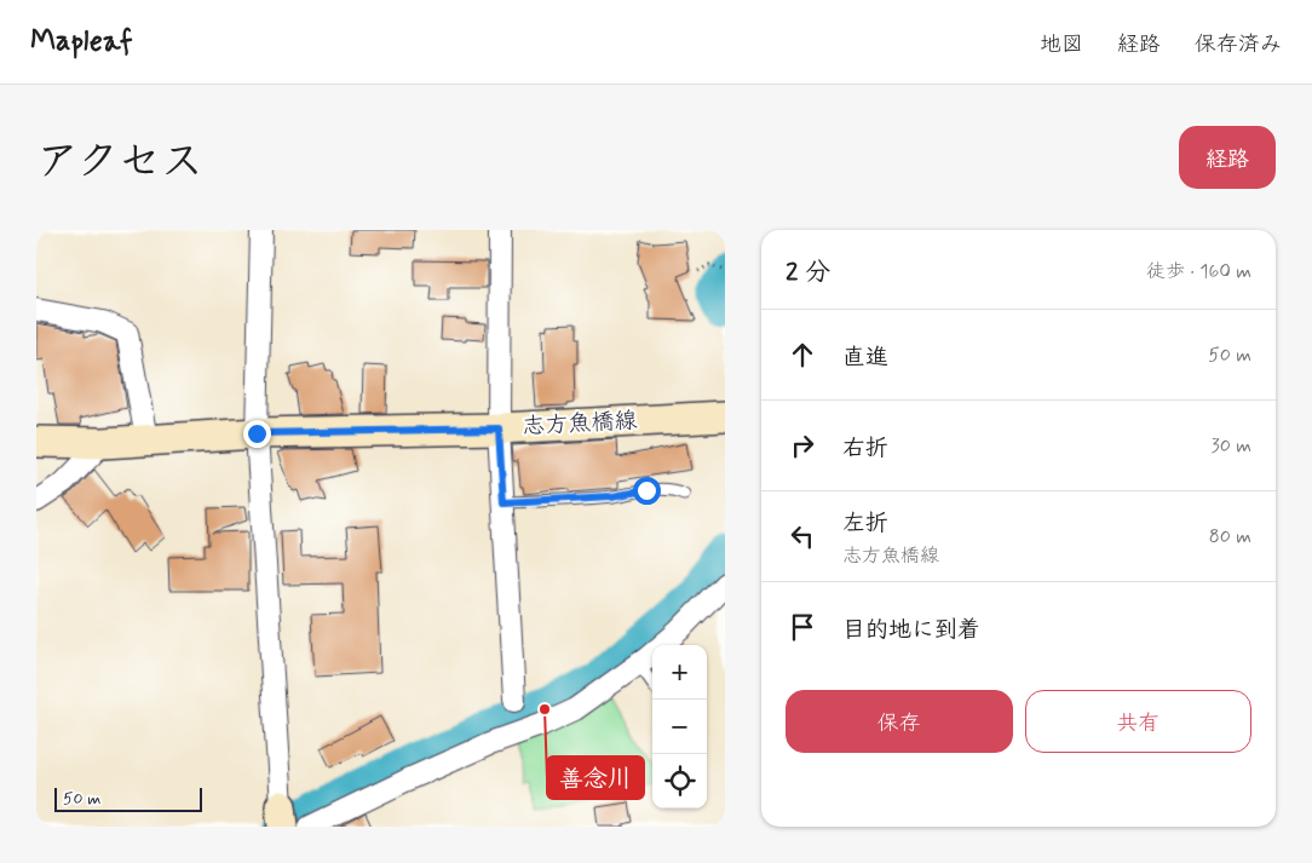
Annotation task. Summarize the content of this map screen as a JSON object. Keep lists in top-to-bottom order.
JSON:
{
  "streets": {
    "main road": ["志方魚橋線"]
  },
  "places": ["善念川"],
  "scale_bar": "50 m",
  "page": {
    "header": "Mapleaf",
    "nav": ["地図", "経路", "保存済み"],
    "title": "アクセス",
    "buttons": [
      "経路",
      ["保存", "共有"]
    ],
    "heading": ["2 分", "徒歩 · 160 m"],
    "list": [
      ["直進", "50 m"],
      ["右折", "30 m"],
      ["左折", "志方魚橋線", "80 m"],
      "目的地に到着"
    ],
    "map_buttons": ["+", "−"],
    "scale": "50 m"
  }
}
